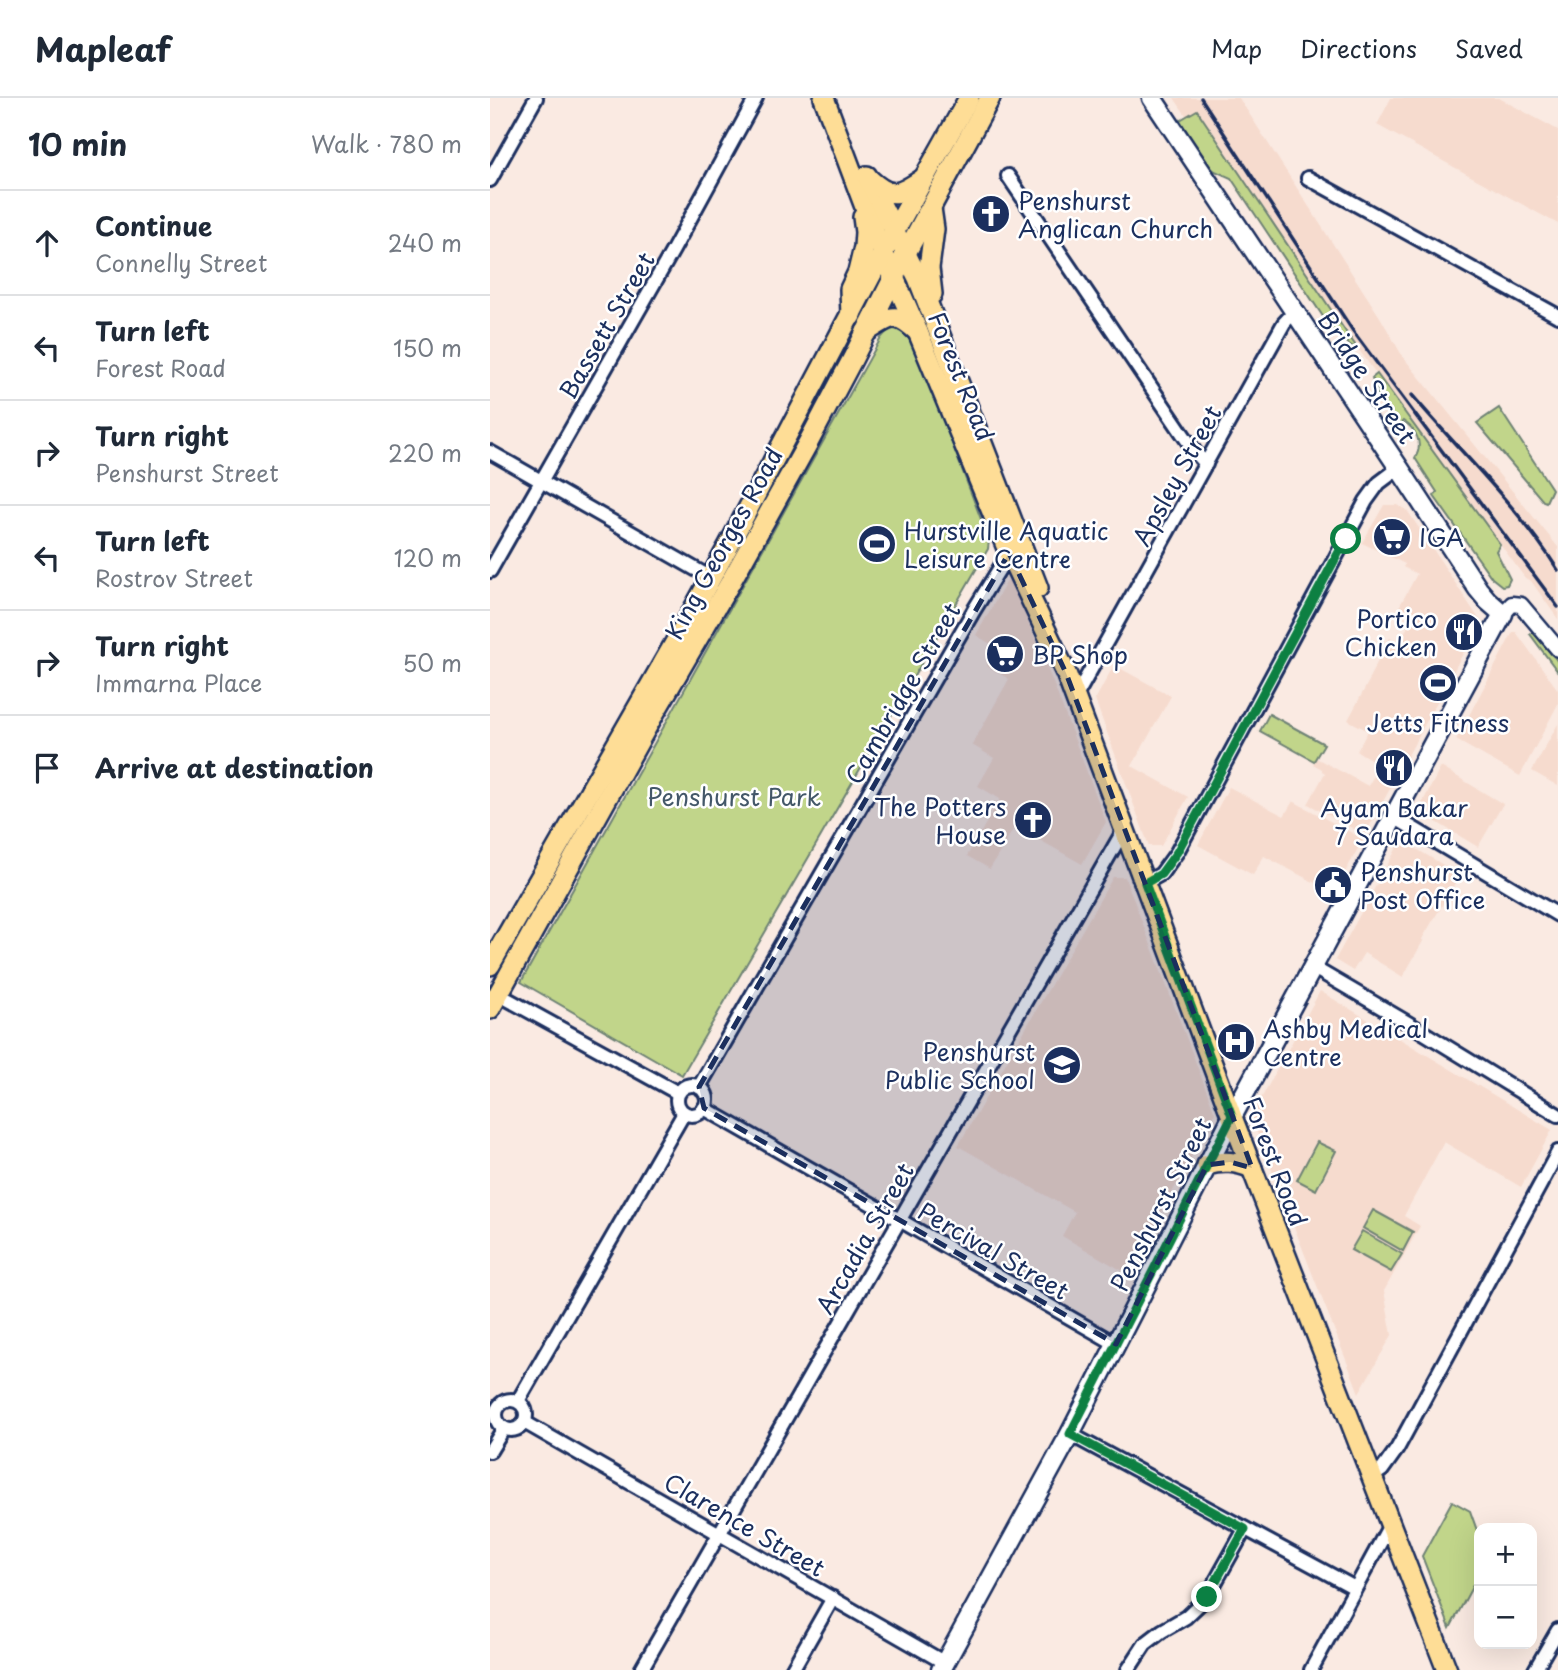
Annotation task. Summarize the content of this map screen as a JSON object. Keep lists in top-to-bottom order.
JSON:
{
  "streets": {
    "main road": [
      "Forest Road",
      "Bridge Street",
      "King Georges Road",
      "Penshurst Street"
    ],
    "street": [
      "Bassett Street",
      "Apsley Street",
      "Cambridge Street",
      "Arcadia Street",
      "Percival Street",
      "Clarence Street"
    ]
  },
  "crossings": [
    ["Forest Road", "Apsley Street"],
    ["Forest Road", "King Georges Road"],
    ["Forest Road", "Cambridge Street"],
    ["Forest Road", "Penshurst Street"],
    ["Forest Road", "Arcadia Street"],
    ["Bridge Street", "Apsley Street"],
    ["Bridge Street", "Penshurst Street"],
    ["Cambridge Street", "Percival Street"],
    ["Penshurst Street", "Percival Street"],
    ["Penshurst Street", "Clarence Street"],
    ["Arcadia Street", "Percival Street"],
    ["Arcadia Street", "Clarence Street"]
  ],
  "parks": ["Penshurst Park"],
  "places": {
    "church": ["Penshurst Anglican Church", "The Potters House"],
    "supermarket": ["IGA", "BP Shop"],
    "sports": ["Hurstville Aquatic Leisure Centre", "Jetts Fitness"],
    "restaurant": ["Portico Chicken", "Ayam Bakar 7 Saudara"],
    "public building": ["Penshurst Post Office"],
    "hospital": ["Ashby Medical Centre"],
    "school or university": ["Penshurst Public School"]
  },
  "page": {
    "header": "Mapleaf",
    "nav": ["Map", "Directions", "Saved"],
    "heading": ["10 min", "Walk · 780 m"],
    "list": [
      ["Continue", "Connelly Street", "240 m"],
      ["Turn left", "Forest Road", "150 m"],
      ["Turn right", "Penshurst Street", "220 m"],
      ["Turn left", "Rostrov Street", "120 m"],
      ["Turn right", "Immarna Place", "50 m"],
      "Arrive at destination"
    ],
    "map_buttons": ["+", "−"]
  }
}
